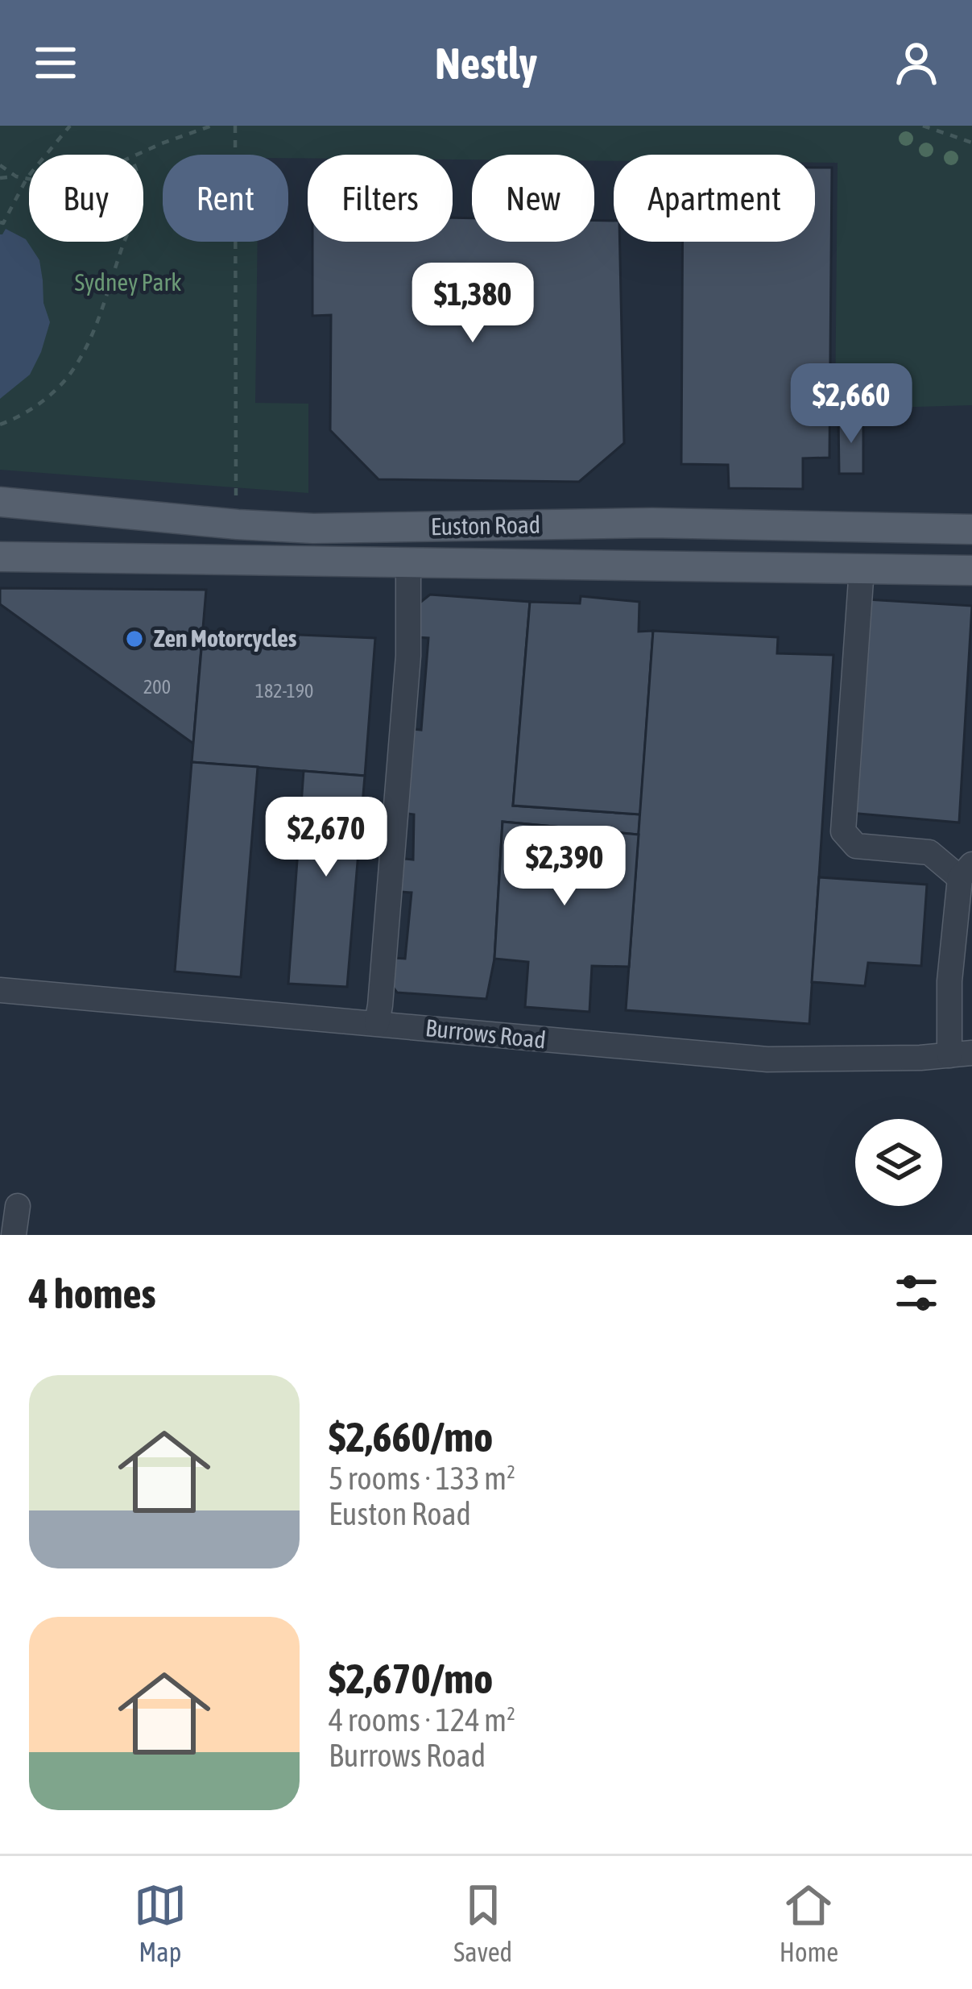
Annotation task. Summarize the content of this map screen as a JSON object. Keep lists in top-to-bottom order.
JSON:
{
  "streets": {
    "main road": ["Euston Road"],
    "street": ["Burrows Road"]
  },
  "parks": ["Sydney Park"],
  "places": ["Zen Motorcycles"],
  "house_numbers": ["200", "182-190"],
  "page": {
    "header": "Nestly",
    "chip": [
      "Buy",
      "Rent",
      "Filters",
      "New",
      "Apartment"
    ],
    "price": [
      "$1,380",
      "$2,660",
      "$2,670",
      "$2,390"
    ],
    "heading": "4 homes",
    "list": [
      {
        "name": "$2,660/mo",
        "note": "5 rooms · 133 m² · Euston Road"
      },
      {
        "name": "$2,670/mo",
        "note": "4 rooms · 124 m² · Burrows Road"
      }
    ],
    "tabs": ["Map", "Saved", "Home"]
  }
}
